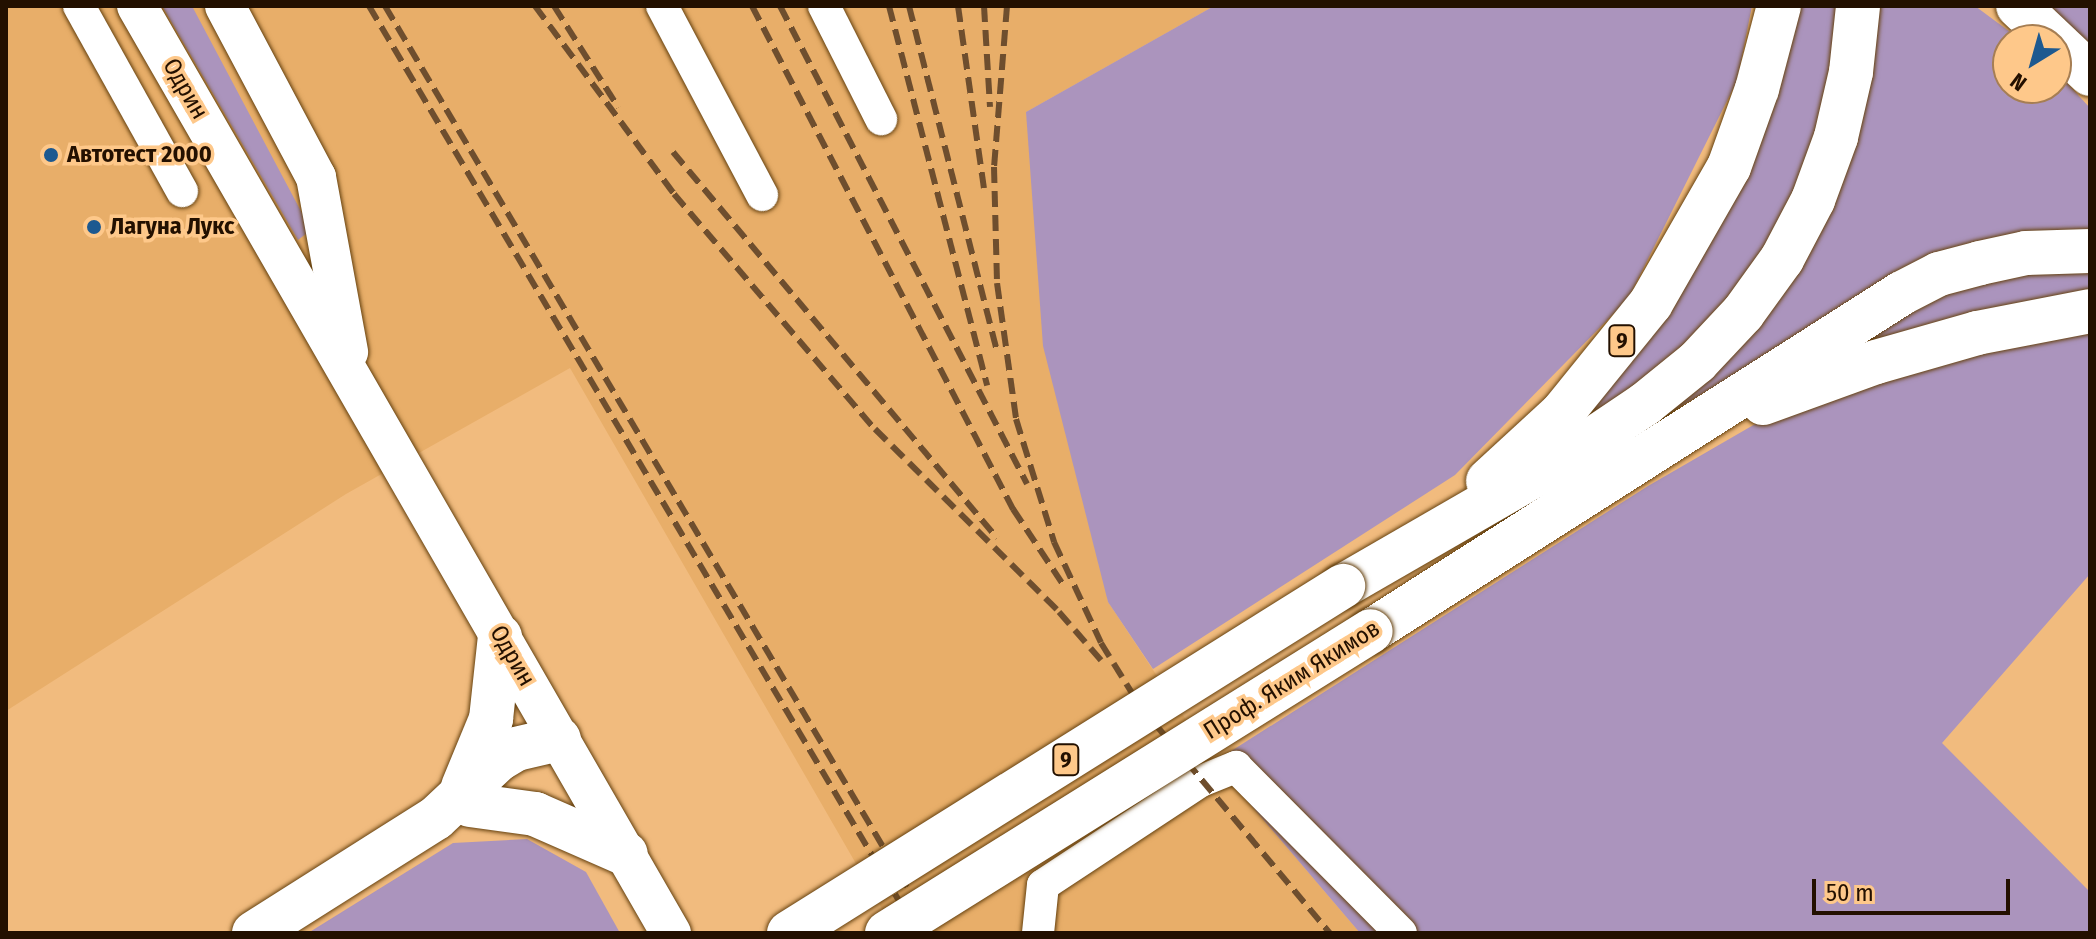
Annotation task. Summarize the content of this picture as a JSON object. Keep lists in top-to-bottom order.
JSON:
{
  "streets": {
    "highway": ["9", "Проф. Яким Якимов"],
    "main road": ["Одрин"]
  },
  "crossings": [
    ["9", "Проф. Яким Якимов"]
  ],
  "places": ["Автотест 2000", "Лагуна Лукс"],
  "scale_bar": "50 m",
  "north": "bottom left"
}
